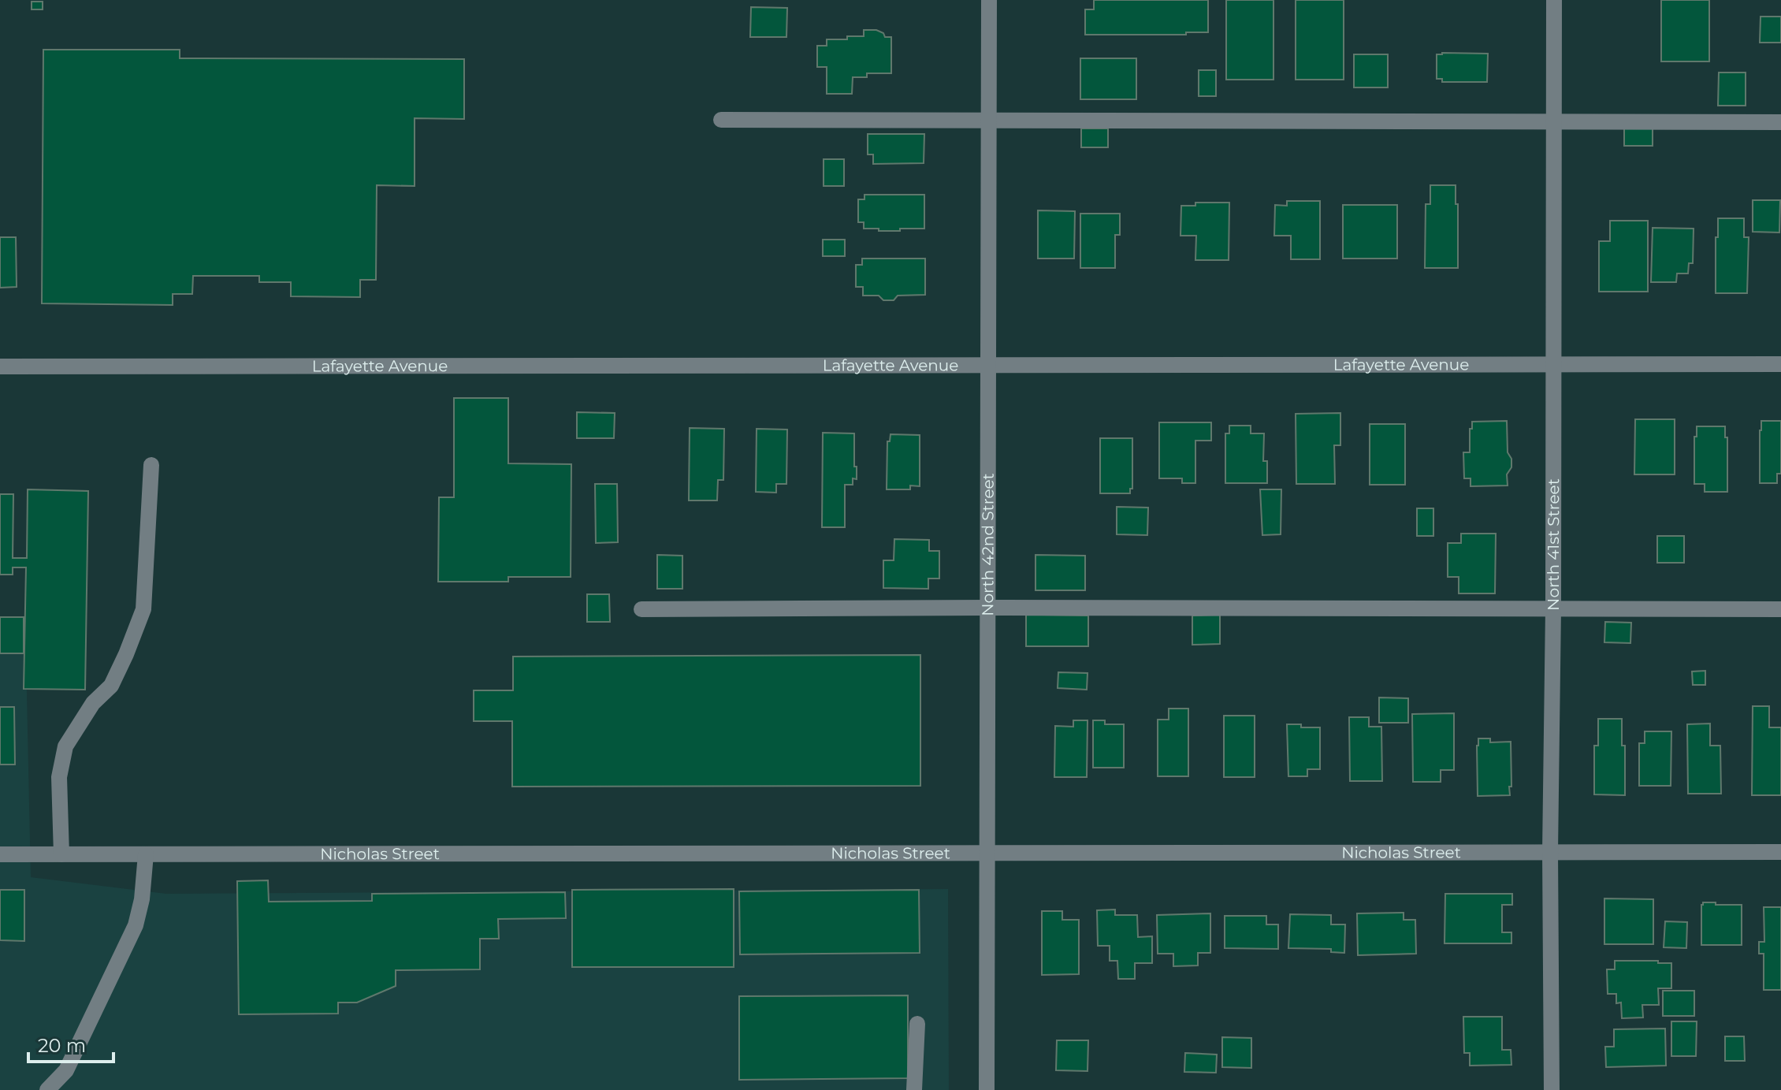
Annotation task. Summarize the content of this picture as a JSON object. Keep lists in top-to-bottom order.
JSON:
{
  "streets": {
    "street": [
      "Lafayette Avenue",
      "North 42nd Street",
      "North 41st Street",
      "Nicholas Street"
    ]
  },
  "crossings": [
    ["Lafayette Avenue", "North 42nd Street"],
    ["Lafayette Avenue", "North 41st Street"],
    ["North 42nd Street", "Nicholas Street"],
    ["North 41st Street", "Nicholas Street"]
  ],
  "scale_bar": "20 m"
}
